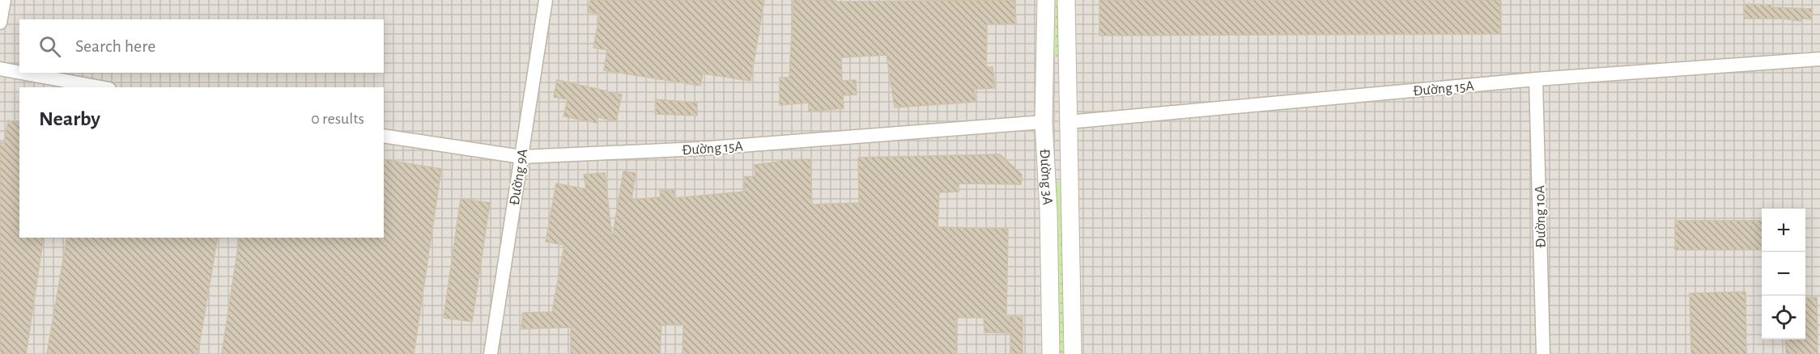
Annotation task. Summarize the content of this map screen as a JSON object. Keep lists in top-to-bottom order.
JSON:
{
  "streets": {
    "street": [
      "Đường 15A",
      "Đường 9A",
      "Đường 3A",
      "Đường 10A"
    ]
  },
  "crossings": [
    ["Đường 15A", "Đường 9A"],
    ["Đường 15A", "Đường 3A"],
    ["Đường 15A", "Đường 10A"]
  ],
  "page": {
    "search": "Search here",
    "heading": ["Nearby", "0 results"],
    "map_buttons": ["+", "−"]
  }
}
